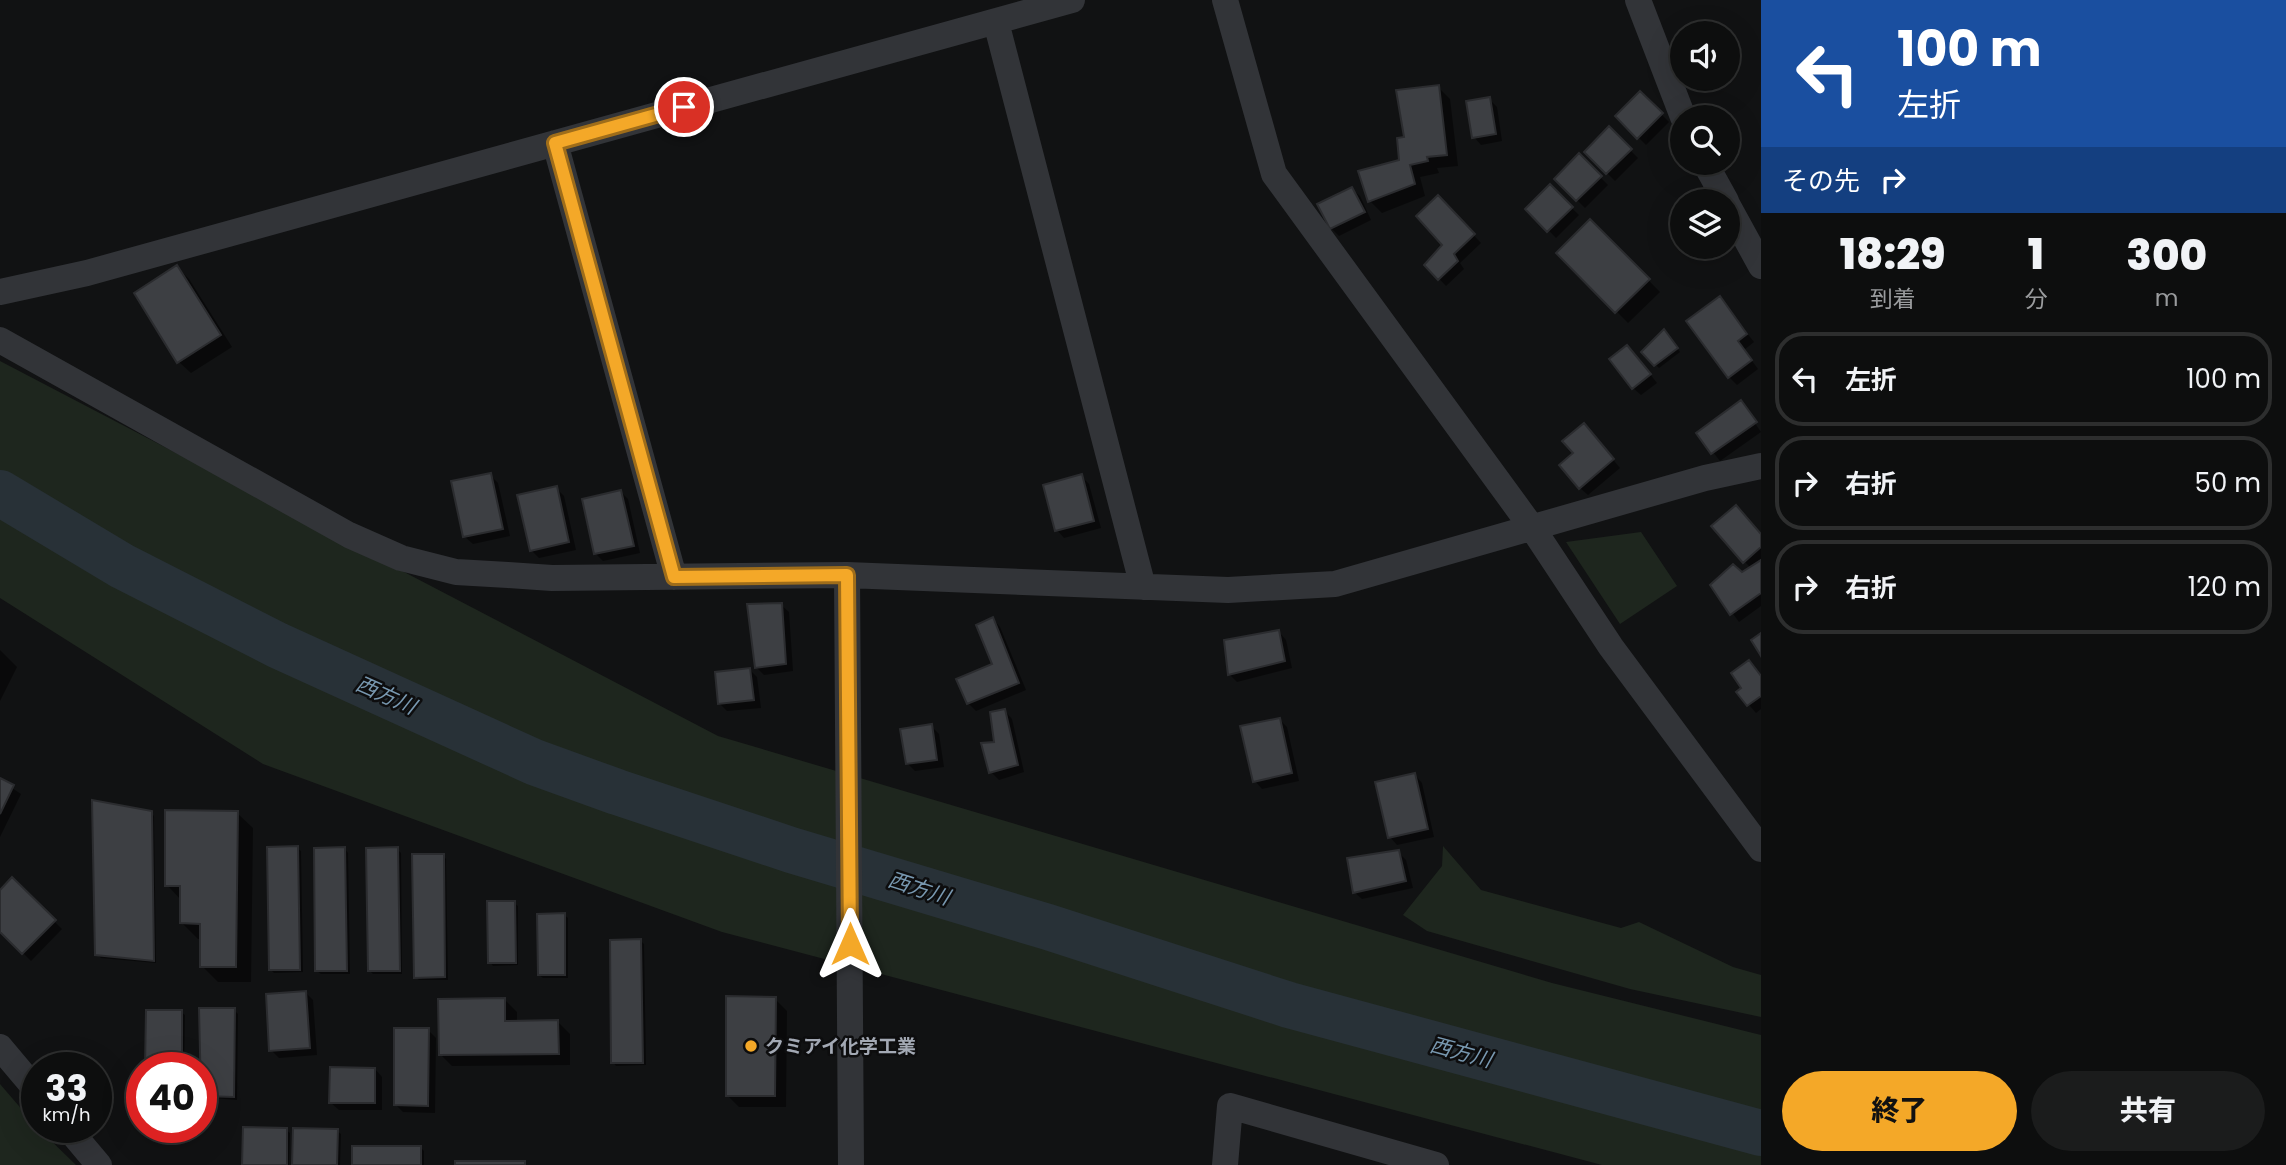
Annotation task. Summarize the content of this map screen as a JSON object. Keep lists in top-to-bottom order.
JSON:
{
  "water": ["西方川"],
  "places": ["クミアイ化学工業"],
  "page": {
    "turn": ["100 m", "左折"],
    "then": "その先",
    "eta": [
      "18:29",
      "到着",
      "1",
      "分",
      "300",
      "m"
    ],
    "list": [
      {
        "name": "左折",
        "value": "100 m"
      },
      {
        "name": "右折",
        "value": "50 m"
      },
      {
        "name": "右折",
        "value": "120 m"
      }
    ],
    "speed": "33 km/h",
    "limit": "40",
    "buttons": ["終了", "共有"]
  }
}
